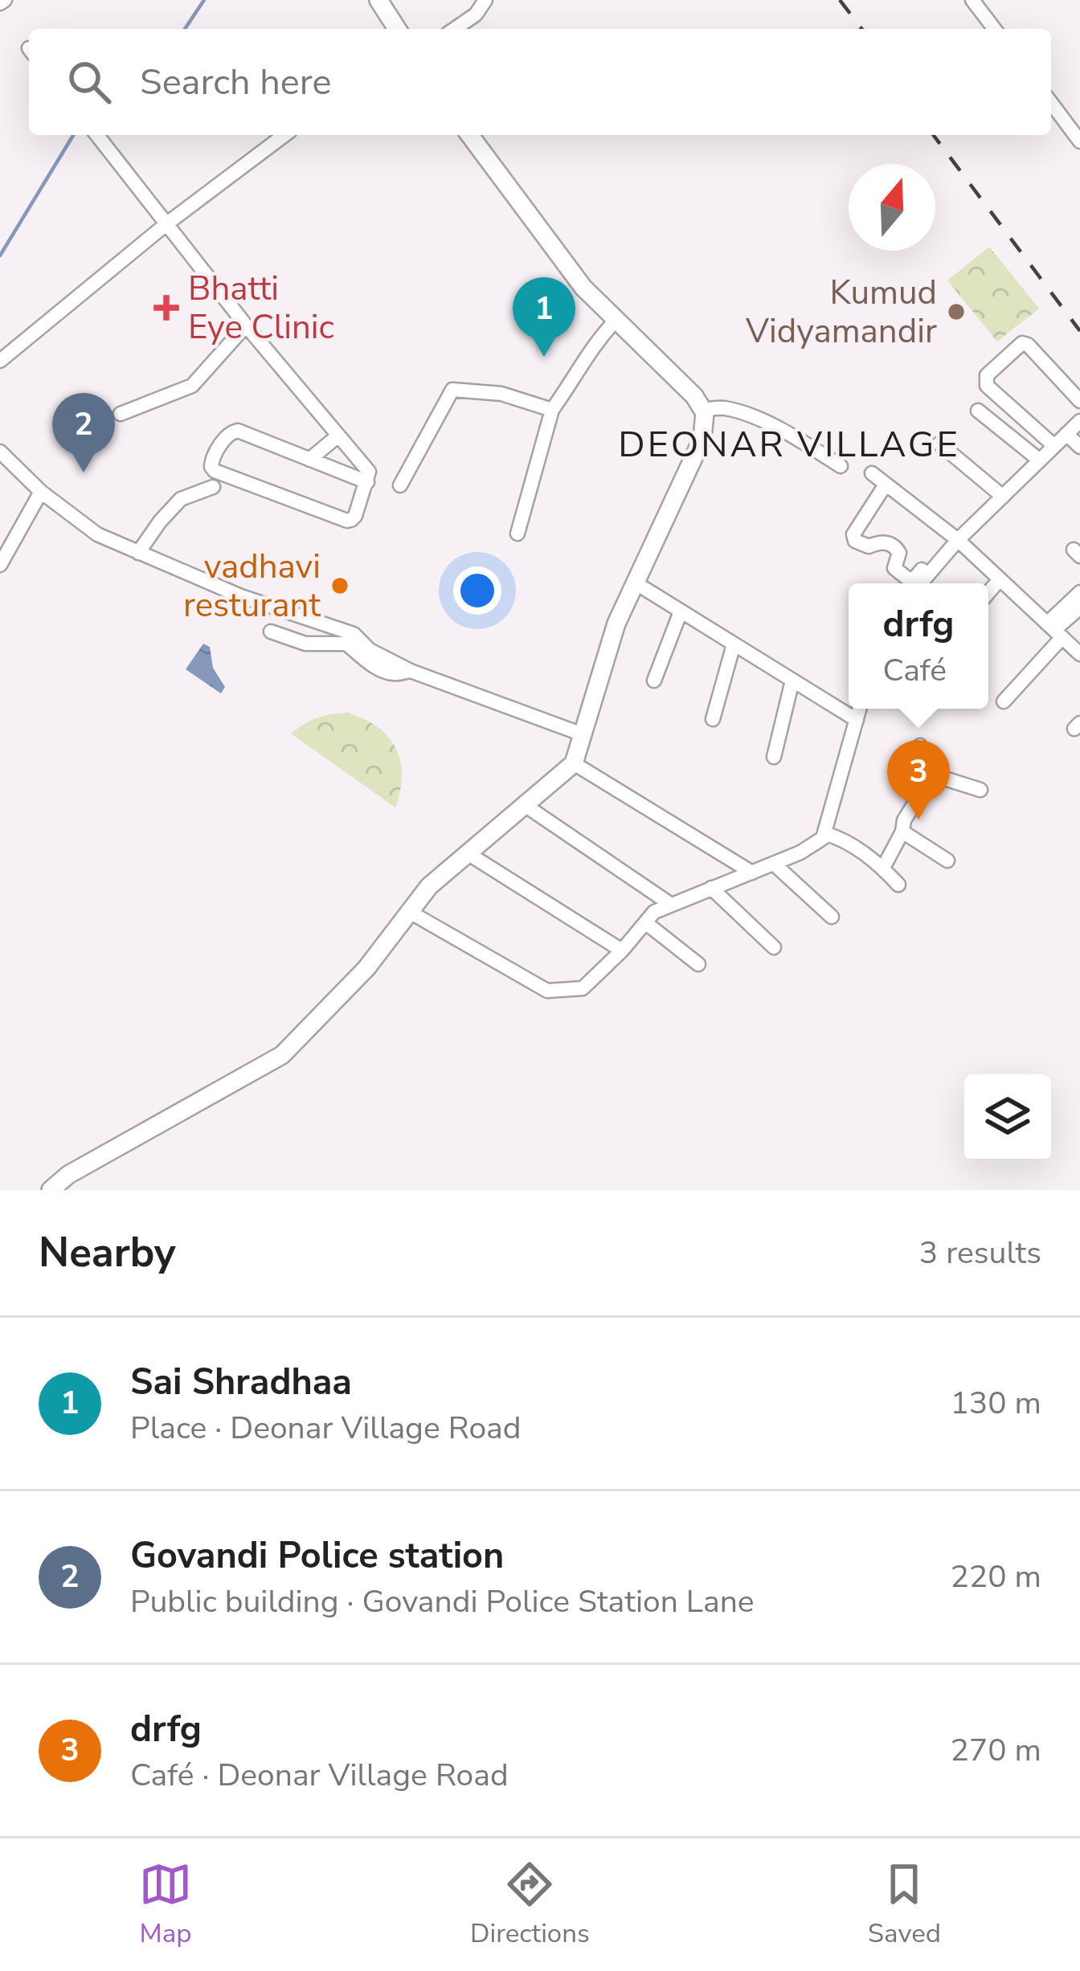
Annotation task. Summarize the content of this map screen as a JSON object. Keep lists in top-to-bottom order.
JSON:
{
  "districts": ["DEONAR VILLAGE"],
  "places": {
    "health": ["Bhatti Eye Clinic"],
    "other": ["Kumud Vidyamandir", "vadhavi resturant"]
  },
  "north": "top",
  "page": {
    "search": "Search here",
    "pins": ["1", "2", "3"],
    "popup": ["drfg", "Café"],
    "heading": ["Nearby", "3 results"],
    "list": [
      {
        "mark": "1",
        "name": "Sai Shradhaa",
        "note": "Place · Deonar Village Road",
        "value": "130 m"
      },
      {
        "mark": "2",
        "name": "Govandi Police station",
        "note": "Public building · Govandi Police Station Lane",
        "value": "220 m"
      },
      {
        "mark": "3",
        "name": "drfg",
        "note": "Café · Deonar Village Road",
        "value": "270 m"
      }
    ],
    "nav": ["Map", "Directions", "Saved"]
  }
}
